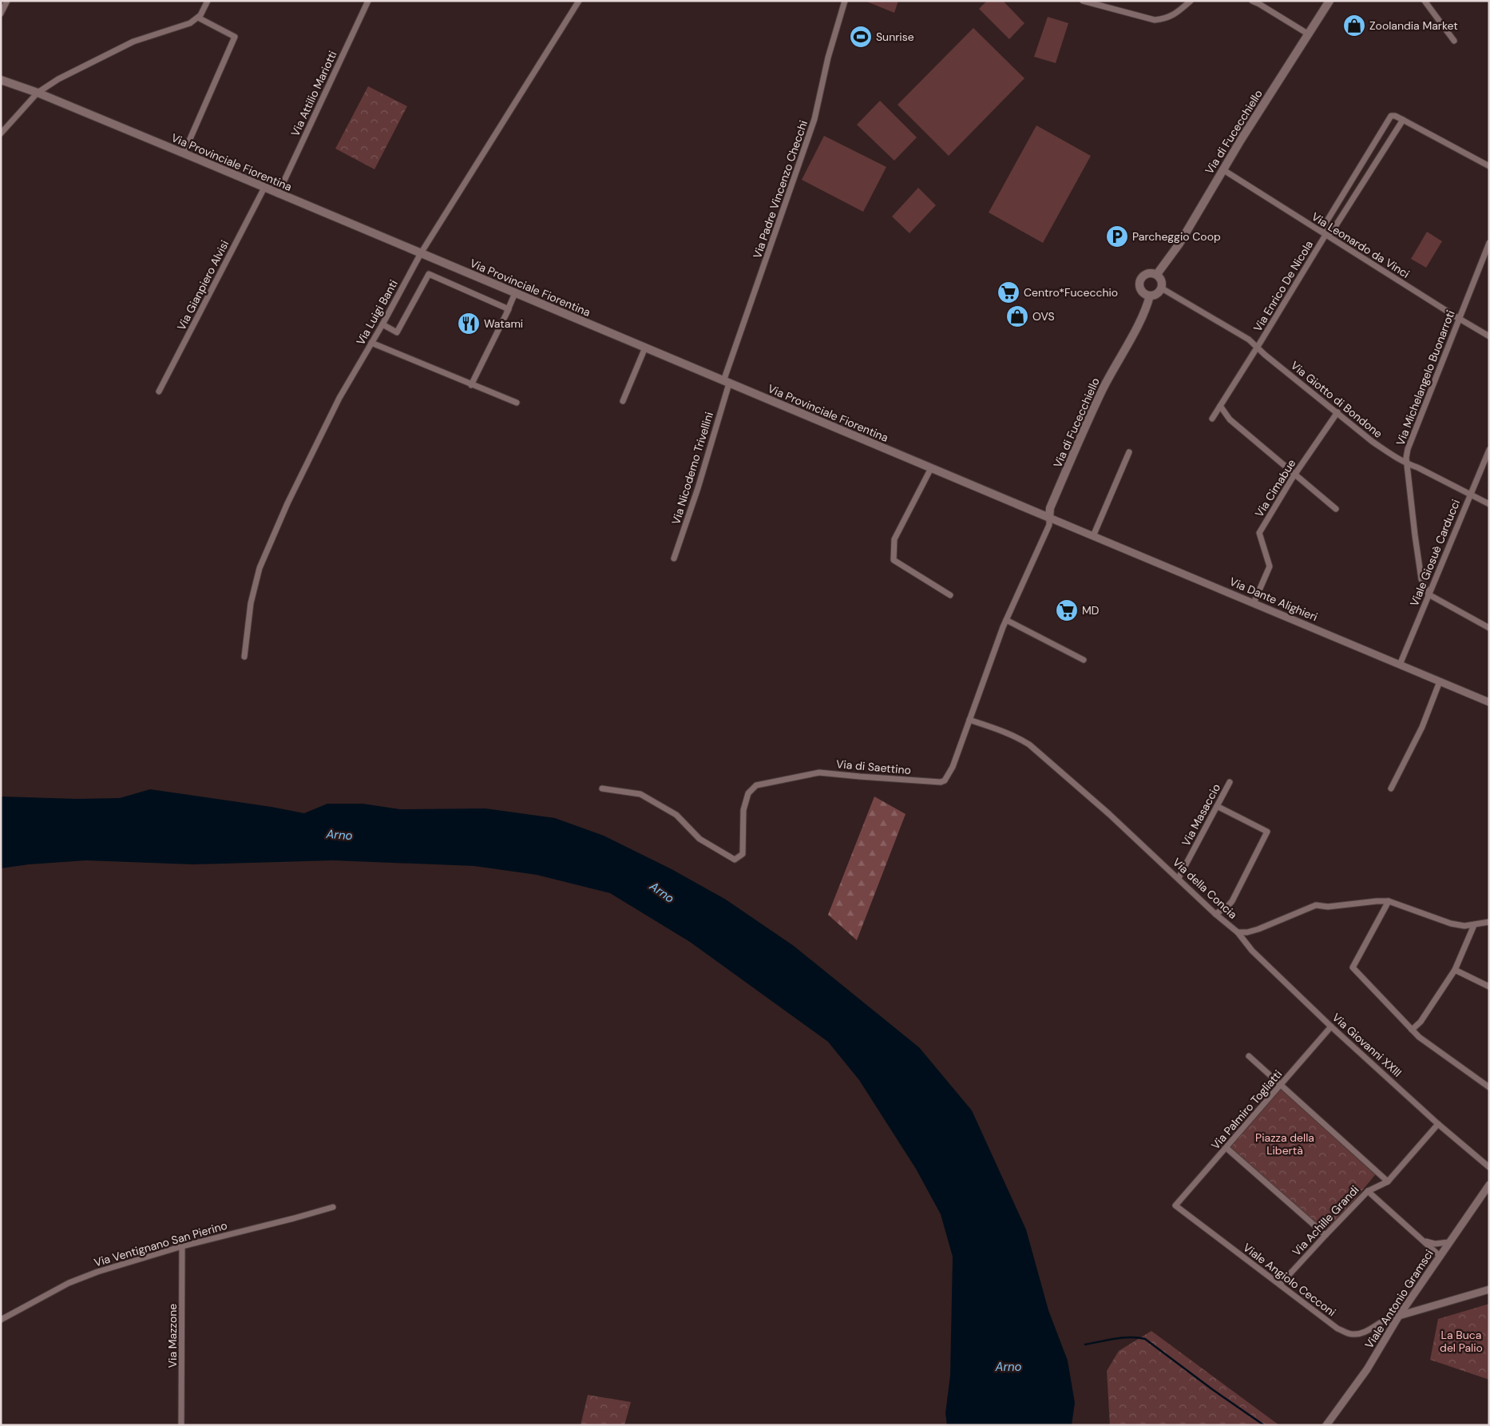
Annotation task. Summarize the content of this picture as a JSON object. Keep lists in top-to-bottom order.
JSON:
{
  "streets": {
    "main road": ["Via di Fucecchiello", "Via Provinciale Fiorentina"],
    "street": [
      "Via Attilio Mariotti",
      "Via Padre Vincenzo Checchi",
      "Via Leonardo da Vinci",
      "Via Gianpiero Alvisi",
      "Via Enrico De Nicola",
      "Via Luigi Banti",
      "Via Michelangelo Buonarroti",
      "Via Giotto di Bondone",
      "Via Nicodemo Trivellini",
      "Via Cimabue",
      "Viale Giosuè Carducci",
      "Via Dante Alighieri",
      "Via di Saettino",
      "Via Masaccio",
      "Via della Concia",
      "Via Giovanni XXIII",
      "Via Palmiro Togliatti",
      "Via Achille Grandi",
      "Via Ventignano San Pierino",
      "Viale Angiolo Cecconi",
      "Viale Antonio Gramsci",
      "Via Mazzone"
    ]
  },
  "crossings": [
    ["Via Attilio Mariotti", "Via Provinciale Fiorentina"],
    ["Via di Fucecchiello", "Via Provinciale Fiorentina"],
    ["Via di Fucecchiello", "Via Leonardo da Vinci"],
    ["Via di Fucecchiello", "Via Giotto di Bondone"],
    ["Via di Fucecchiello", "Via Dante Alighieri"],
    ["Via di Fucecchiello", "Via di Saettino"],
    ["Via Provinciale Fiorentina", "Via Padre Vincenzo Checchi"],
    ["Via Provinciale Fiorentina", "Via Gianpiero Alvisi"],
    ["Via Provinciale Fiorentina", "Via Luigi Banti"],
    ["Via Provinciale Fiorentina", "Via Nicodemo Trivellini"],
    ["Via Provinciale Fiorentina", "Via Dante Alighieri"],
    ["Via Provinciale Fiorentina", "Via di Saettino"],
    ["Via Padre Vincenzo Checchi", "Via Nicodemo Trivellini"],
    ["Via Leonardo da Vinci", "Via Enrico De Nicola"],
    ["Via Leonardo da Vinci", "Via Michelangelo Buonarroti"],
    ["Via Enrico De Nicola", "Via Giotto di Bondone"],
    ["Via Michelangelo Buonarroti", "Via Giotto di Bondone"],
    ["Via Michelangelo Buonarroti", "Viale Giosuè Carducci"],
    ["Via Giotto di Bondone", "Via Cimabue"],
    ["Via Giotto di Bondone", "Viale Giosuè Carducci"],
    ["Via Cimabue", "Via Dante Alighieri"],
    ["Viale Giosuè Carducci", "Via Dante Alighieri"],
    ["Via Dante Alighieri", "Via di Saettino"],
    ["Via di Saettino", "Via della Concia"],
    ["Via Masaccio", "Via della Concia"],
    ["Via della Concia", "Via Giovanni XXIII"],
    ["Via Giovanni XXIII", "Via Palmiro Togliatti"],
    ["Via Giovanni XXIII", "Via Achille Grandi"],
    ["Via Palmiro Togliatti", "Viale Angiolo Cecconi"],
    ["Via Achille Grandi", "Viale Angiolo Cecconi"],
    ["Via Ventignano San Pierino", "Via Mazzone"],
    ["Viale Angiolo Cecconi", "Viale Antonio Gramsci"]
  ],
  "water": ["Arno"],
  "parks": ["Piazza della Libertà", "La Buca del Palio"],
  "places": {
    "shop": ["Zoolandia Market", "OVS"],
    "sports": ["Sunrise"],
    "parking": ["Parcheggio Coop"],
    "supermarket": ["Centro*Fucecchio", "MD"],
    "restaurant": ["Watami"]
  }
}
